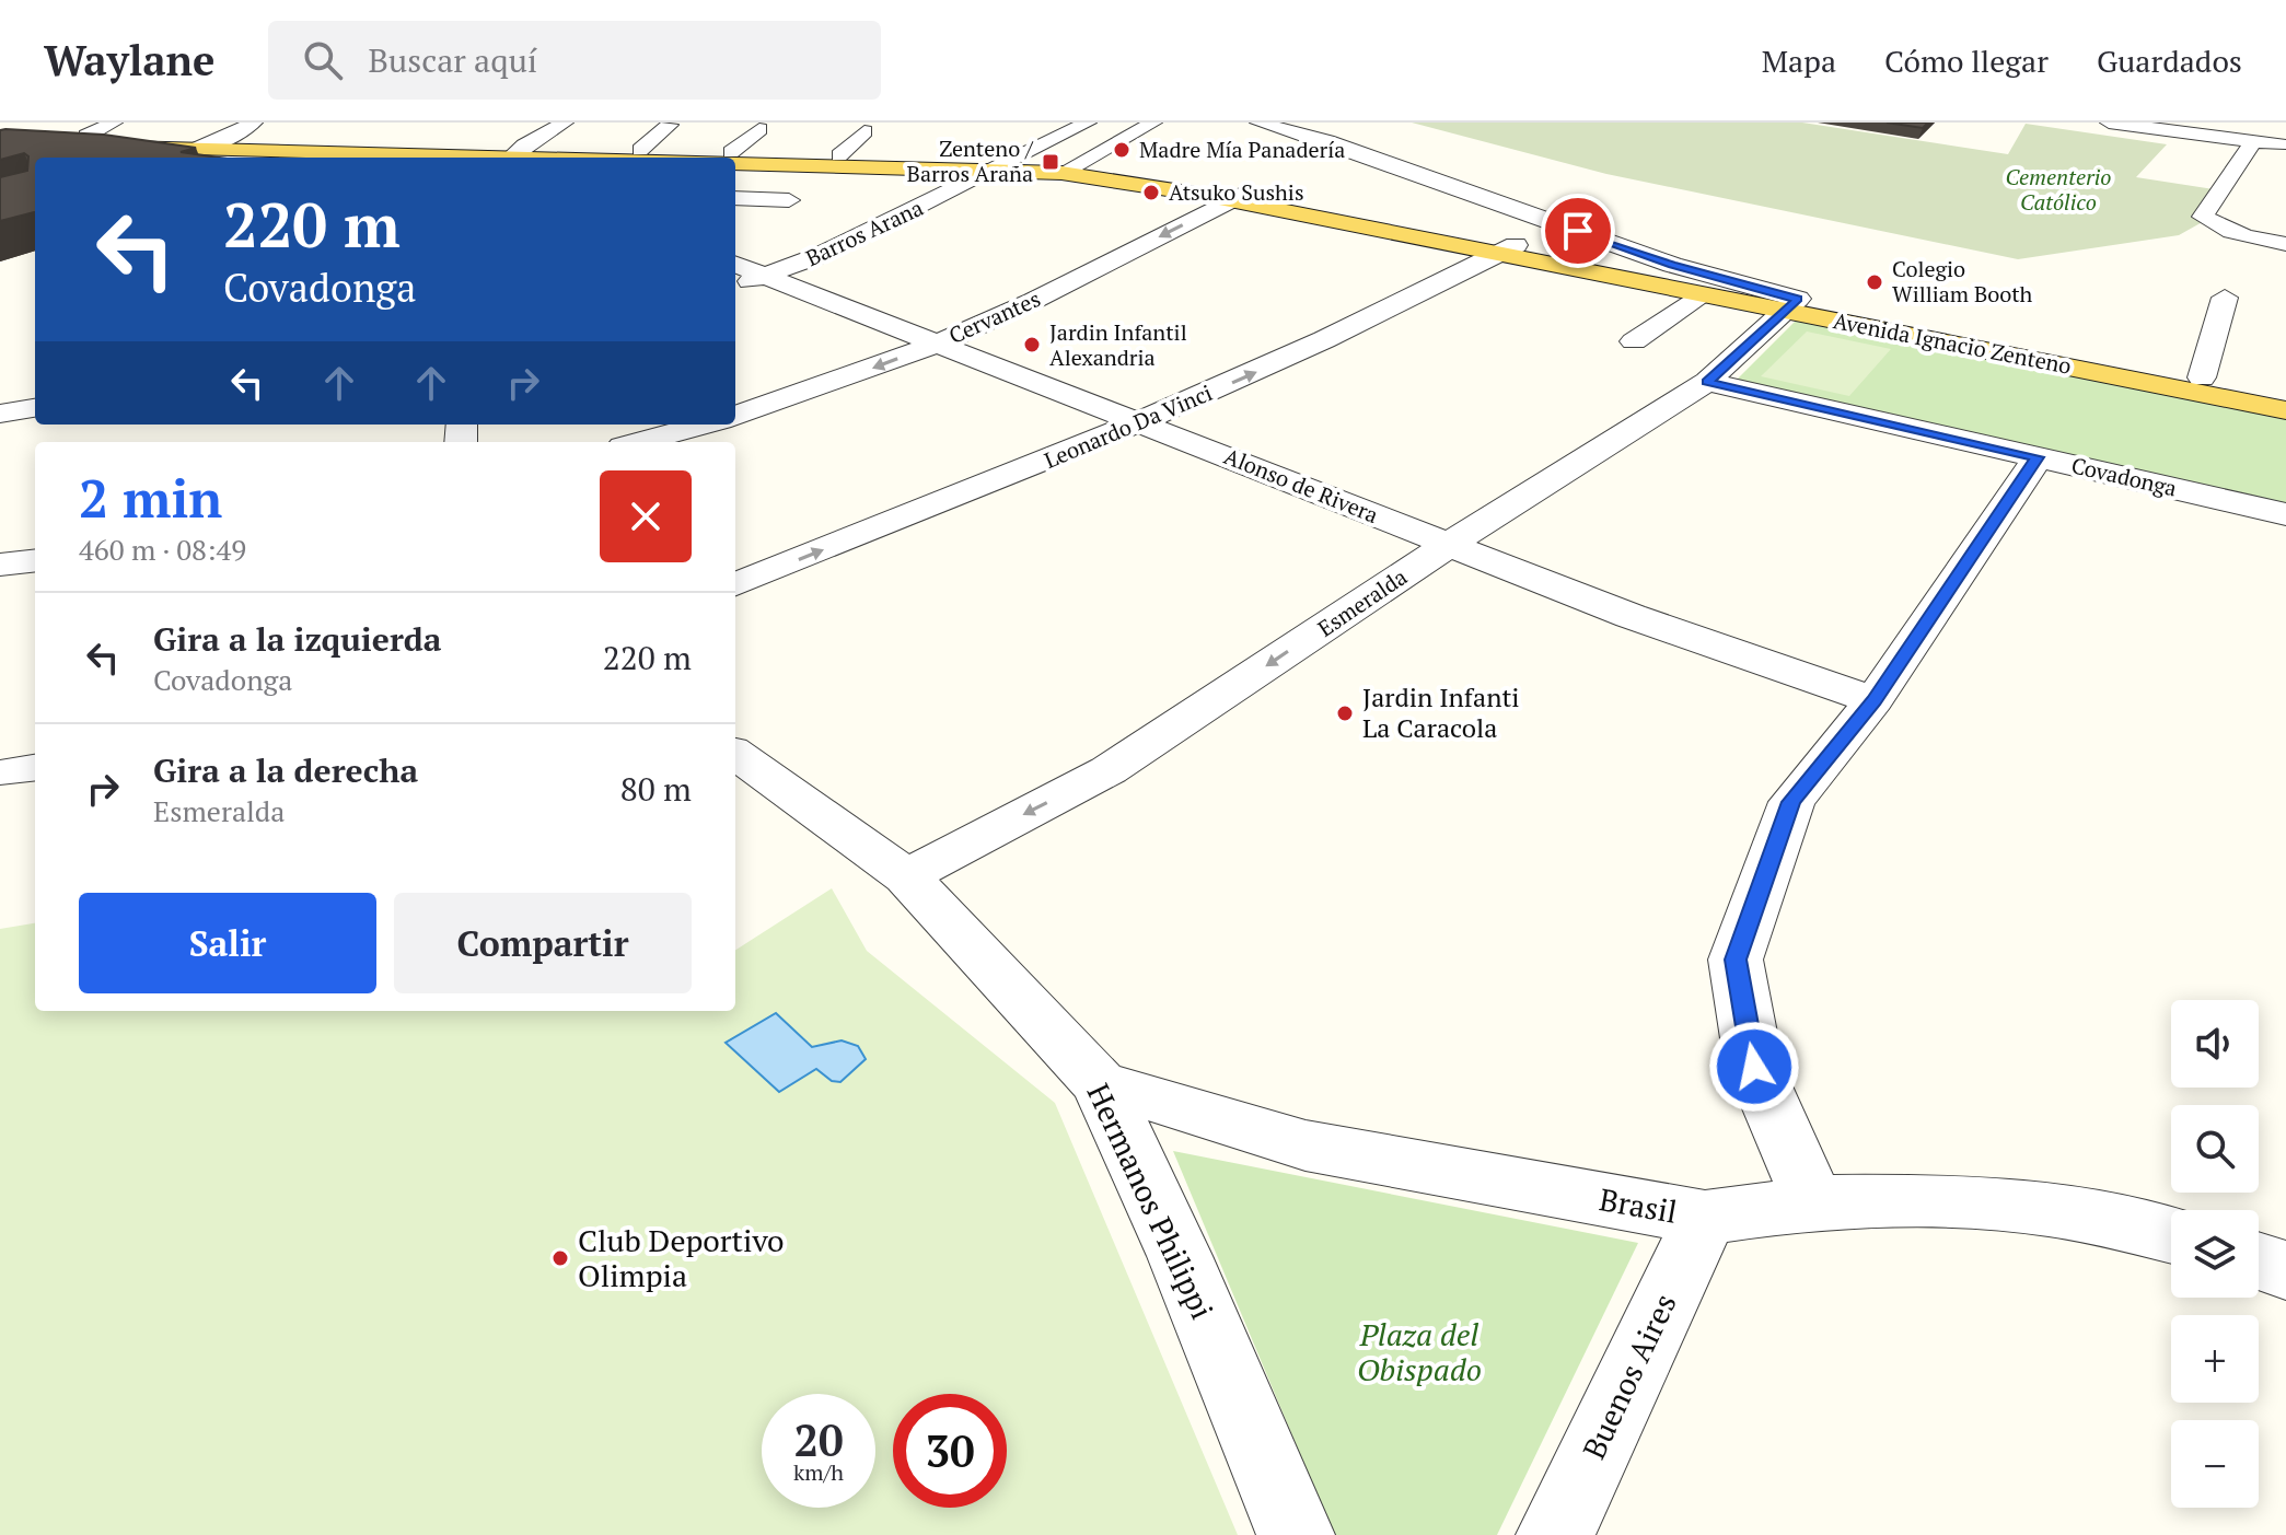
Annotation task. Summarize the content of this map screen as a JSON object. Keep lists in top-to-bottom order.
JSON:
{
  "streets": {
    "main road": ["Avenida Ignacio Zenteno"],
    "street": [
      "Barros Arana",
      "Cervantes",
      "Leonardo Da Vinci",
      "Covadonga",
      "Alonso de Rivera",
      "Esmeralda",
      "Hermanos Philippi",
      "Brasil",
      "Buenos Aires"
    ]
  },
  "crossings": [
    ["Barros Arana", "Avenida Ignacio Zenteno"],
    ["Barros Arana", "Alonso de Rivera"],
    ["Cervantes", "Avenida Ignacio Zenteno"],
    ["Cervantes", "Alonso de Rivera"],
    ["Avenida Ignacio Zenteno", "Leonardo Da Vinci"],
    ["Avenida Ignacio Zenteno", "Esmeralda"],
    ["Leonardo Da Vinci", "Alonso de Rivera"],
    ["Covadonga", "Esmeralda"],
    ["Alonso de Rivera", "Esmeralda"],
    ["Esmeralda", "Hermanos Philippi"],
    ["Hermanos Philippi", "Brasil"],
    ["Brasil", "Buenos Aires"]
  ],
  "one_way": ["Esmeralda"],
  "parks": ["Cementerio Católico", "Plaza del Obispado"],
  "places": {
    "other": [
      "Madre Mía Panadería",
      "Atsuko Sushis",
      "Colegio William Booth",
      "Jardin Infantil Alexandria",
      "Jardin Infanti La Caracola",
      "Club Deportivo Olimpia"
    ],
    "transit": ["Zenteno / Barros Araña"]
  },
  "page": {
    "header": "Waylane",
    "search": "Buscar aquí",
    "nav": ["Mapa", "Cómo llegar", "Guardados"],
    "turn": ["220 m", "Covadonga"],
    "heading": ["2 min", "460 m · 08:49"],
    "list": [
      {
        "name": "Gira a la izquierda",
        "note": "Covadonga",
        "value": "220 m"
      },
      {
        "name": "Gira a la derecha",
        "note": "Esmeralda",
        "value": "80 m"
      }
    ],
    "buttons": ["Salir", "Compartir"],
    "map_buttons": ["+", "−"],
    "speed": "20 km/h",
    "limit": "30"
  }
}
